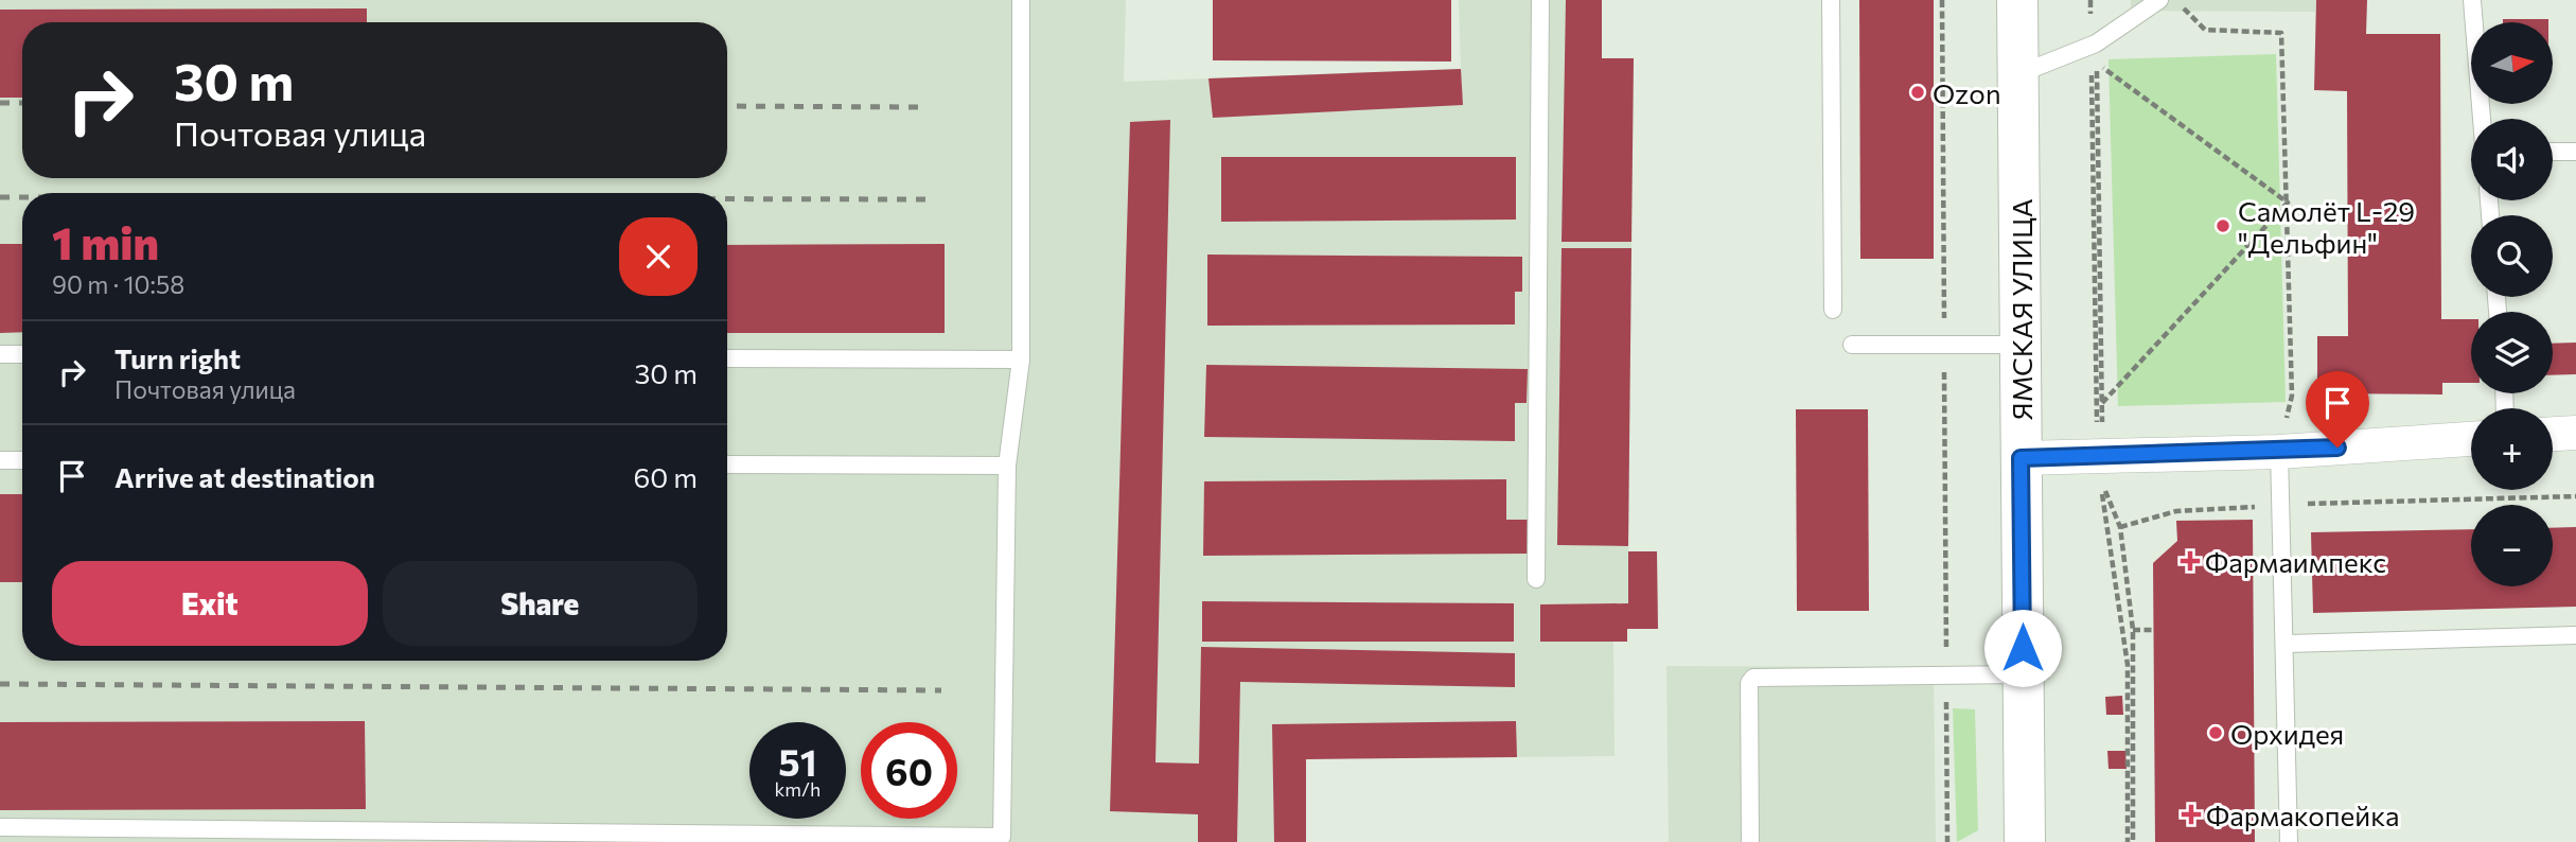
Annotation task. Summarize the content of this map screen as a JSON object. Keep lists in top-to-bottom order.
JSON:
{
  "streets": {
    "main road": ["ЯМСКАЯ УЛИЦА"]
  },
  "places": {
    "other": ["Ozon", "Самолёт L-29 \"Дельфин\"", "Орхидея"],
    "health": ["Фармаимпекс", "Фармакопейка"]
  },
  "north": "right",
  "page": {
    "map_buttons": ["+", "−"],
    "turn": ["30 m", "Почтовая улица"],
    "heading": ["1 min", "90 m · 10:58"],
    "list": [
      {
        "name": "Turn right",
        "note": "Почтовая улица",
        "value": "30 m"
      },
      {
        "name": "Arrive at destination",
        "value": "60 m"
      }
    ],
    "buttons": ["Exit", "Share"],
    "speed": "51 km/h",
    "limit": "60"
  }
}
